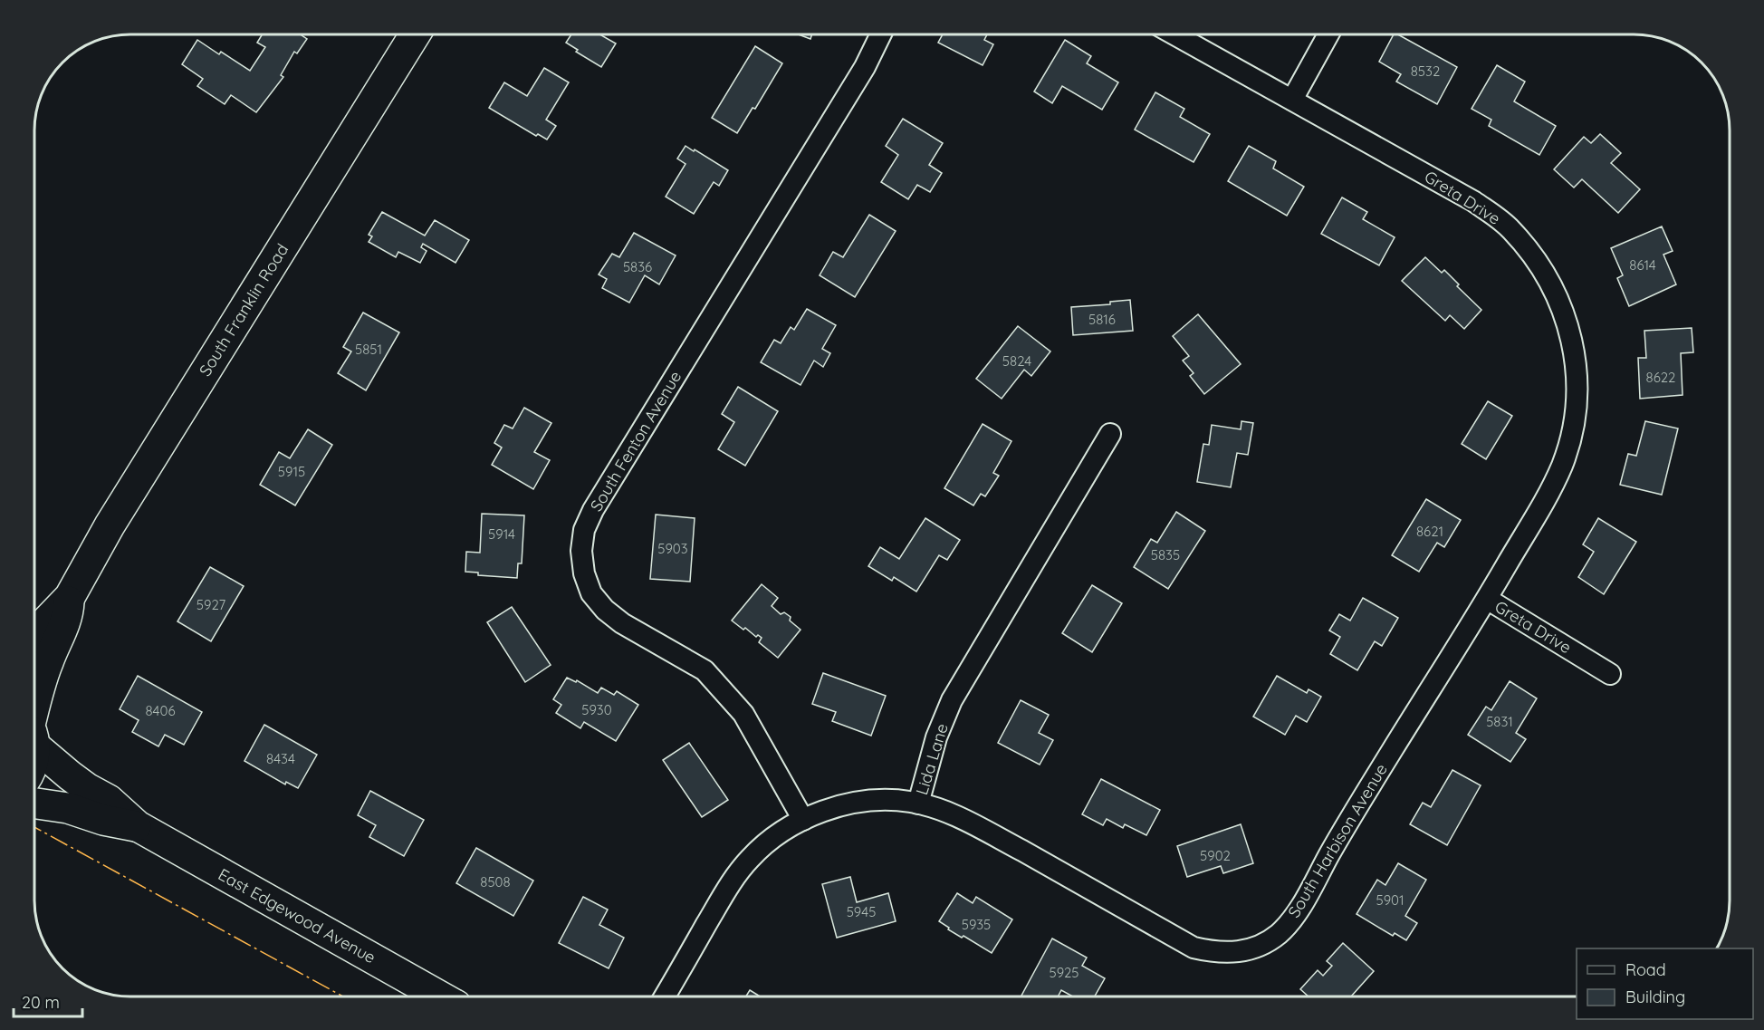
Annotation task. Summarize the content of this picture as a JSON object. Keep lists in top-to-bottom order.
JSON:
{
  "streets": {
    "main road": ["South Franklin Road", "East Edgewood Avenue"],
    "street": [
      "Greta Drive",
      "South Fenton Avenue",
      "Lida Lane",
      "South Harbison Avenue"
    ]
  },
  "crossings": [
    ["Greta Drive", "South Harbison Avenue"],
    ["South Fenton Avenue", "Lida Lane"],
    ["Lida Lane", "South Harbison Avenue"]
  ],
  "house_numbers": [
    "8532",
    "8614",
    "5836",
    "5816",
    "5851",
    "5824",
    "8622",
    "5915",
    "8621",
    "5914",
    "5903",
    "5835",
    "5927",
    "5930",
    "8406",
    "5831",
    "8434",
    "5902",
    "8508",
    "5901",
    "5945",
    "5935",
    "5925"
  ],
  "legend": ["Road", "Building"],
  "scale_bar": "20 m"
}
